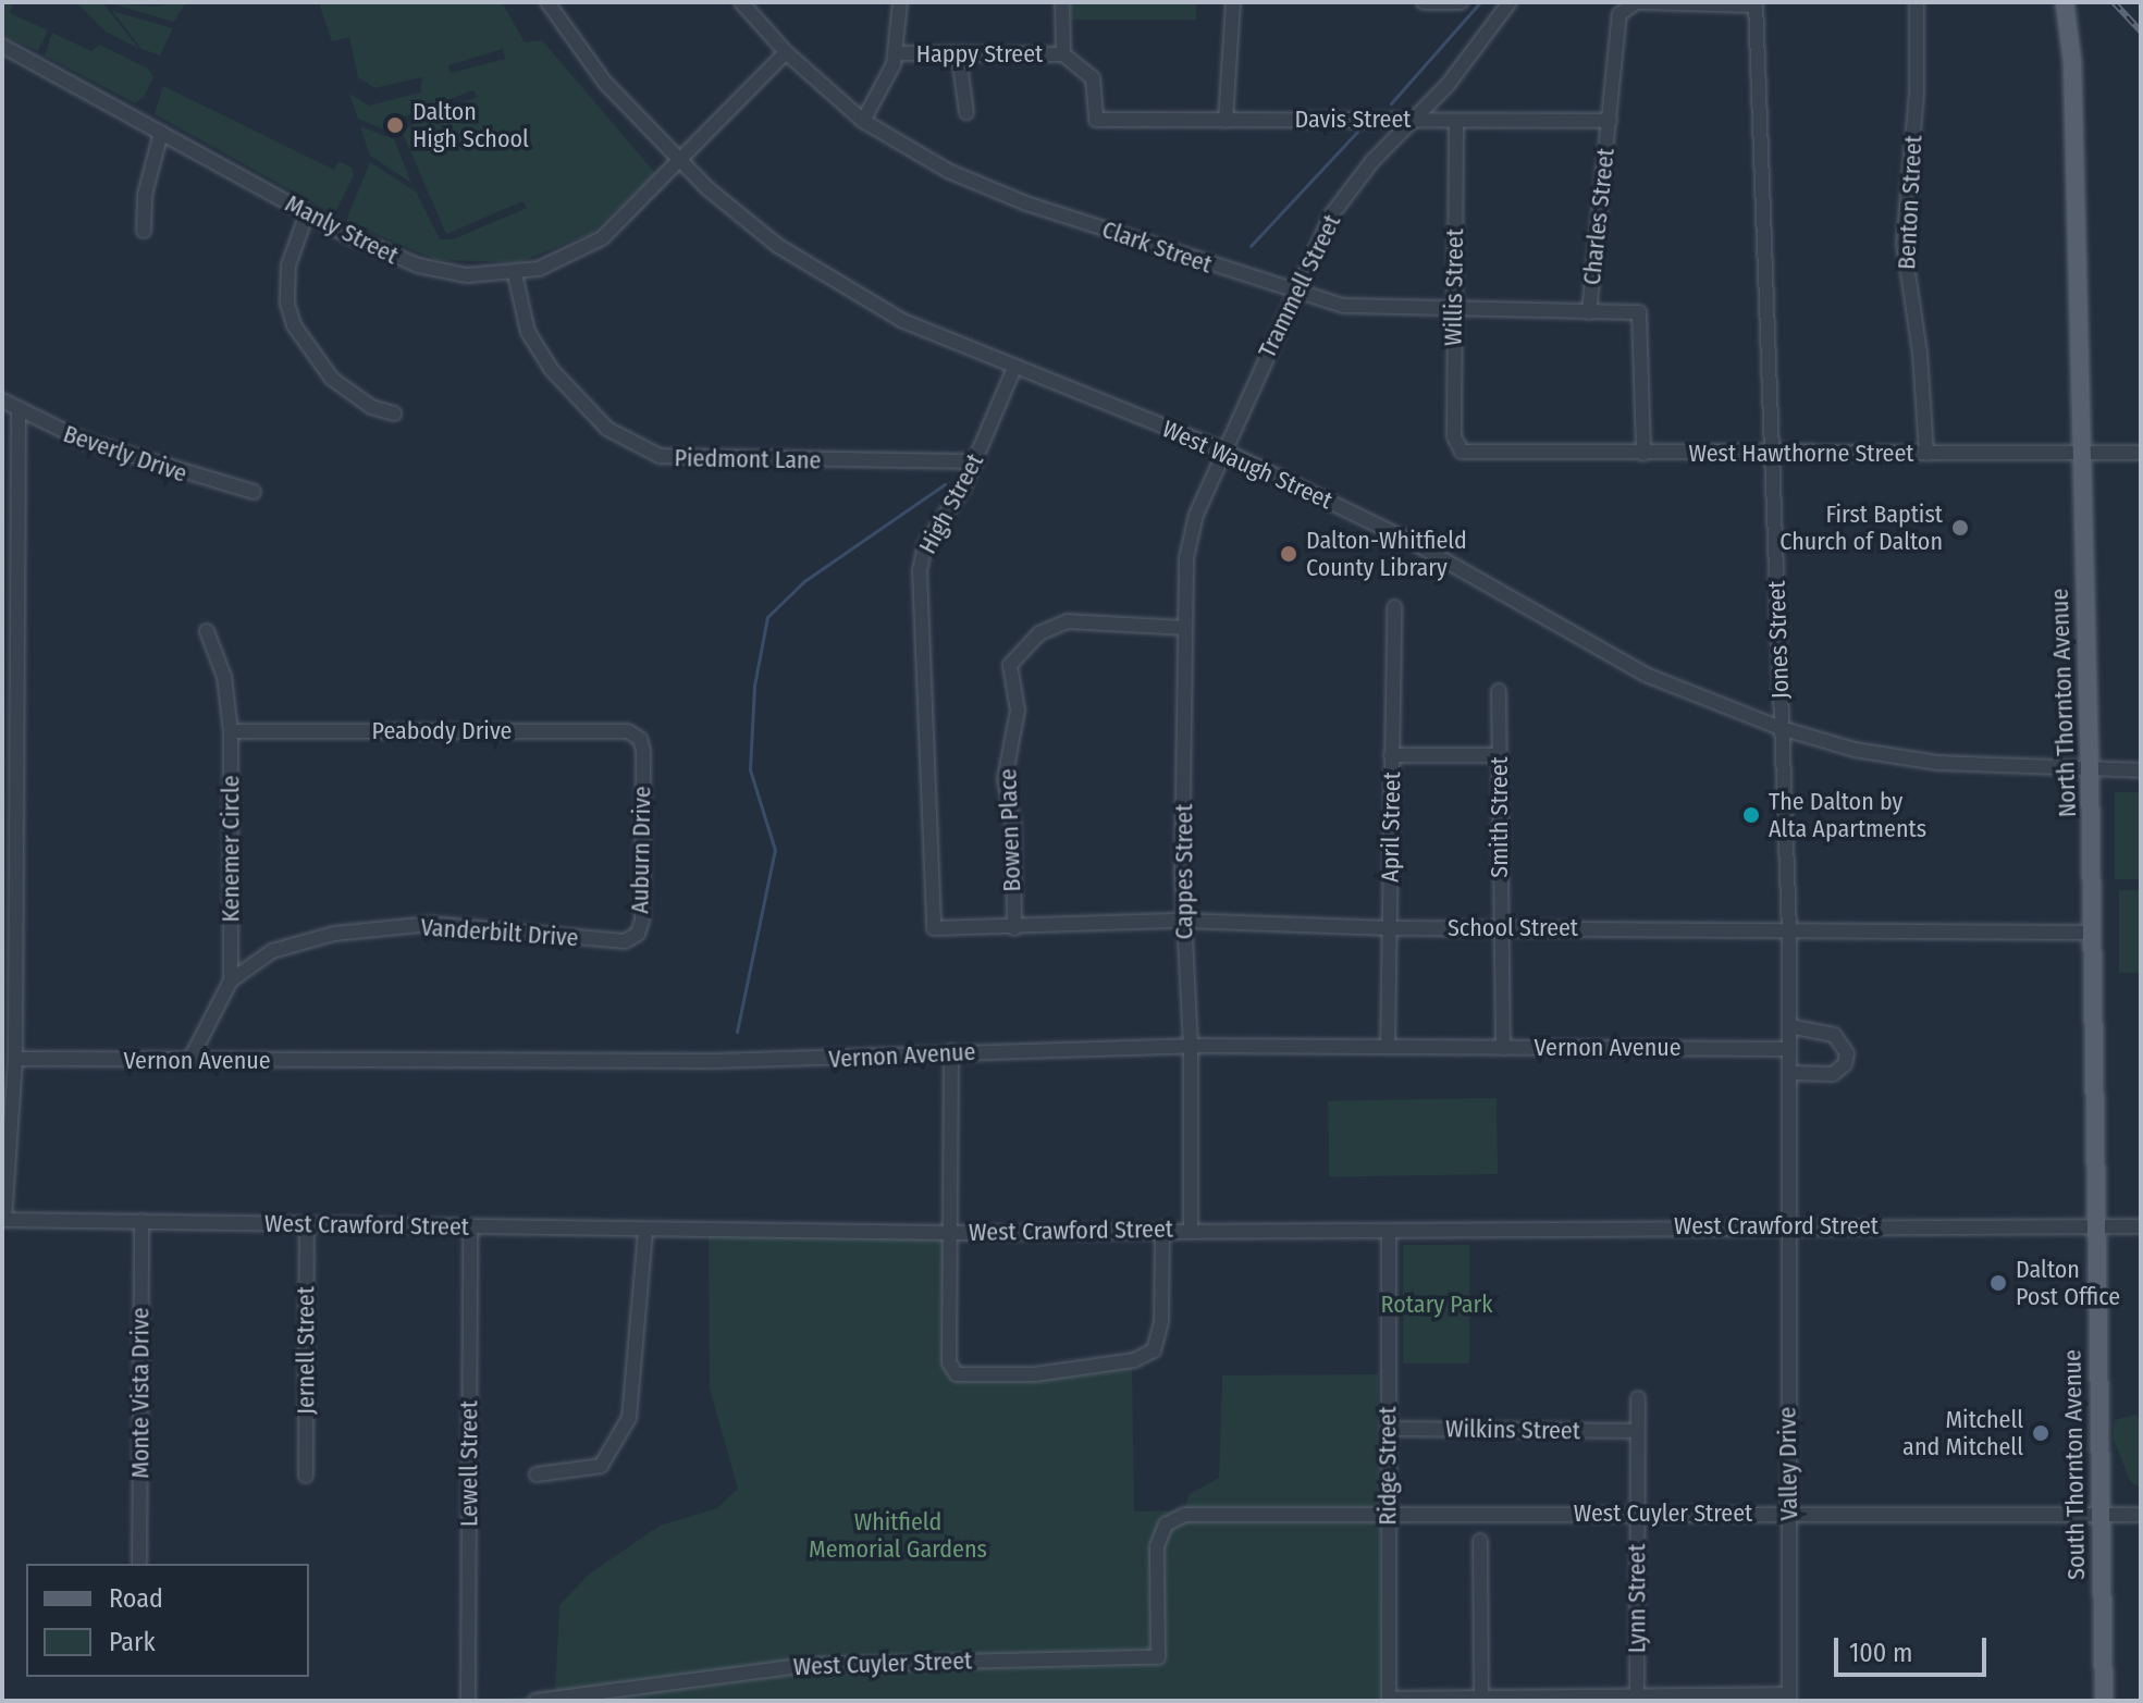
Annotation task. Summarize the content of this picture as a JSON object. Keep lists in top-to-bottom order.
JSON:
{
  "streets": {
    "main road": ["North Thornton Avenue", "South Thornton Avenue"],
    "street": [
      "Happy Street",
      "Davis Street",
      "Benton Street",
      "Charles Street",
      "Manly Street",
      "Clark Street",
      "Trammell Street",
      "Willis Street",
      "Beverly Drive",
      "West Hawthorne Street",
      "Piedmont Lane",
      "West Waugh Street",
      "High Street",
      "Jones Street",
      "Peabody Drive",
      "Smith Street",
      "April Street",
      "Bowen Place",
      "Kenemer Circle",
      "Auburn Drive",
      "Cappes Street",
      "School Street",
      "Vanderbilt Drive",
      "Vernon Avenue",
      "West Crawford Street",
      "Jernell Street",
      "Monte Vista Drive",
      "Wilkins Street",
      "Lewell Street",
      "Valley Drive",
      "Ridge Street",
      "West Cuyler Street",
      "Lynn Street"
    ]
  },
  "crossings": [
    ["Happy Street", "Davis Street"],
    ["Davis Street", "Charles Street"],
    ["Davis Street", "Trammell Street"],
    ["Davis Street", "Willis Street"],
    ["Benton Street", "West Hawthorne Street"],
    ["Charles Street", "Clark Street"],
    ["Charles Street", "Jones Street"],
    ["Manly Street", "Clark Street"],
    ["Manly Street", "Piedmont Lane"],
    ["Manly Street", "West Waugh Street"],
    ["Clark Street", "Trammell Street"],
    ["Clark Street", "Willis Street"],
    ["Clark Street", "West Hawthorne Street"],
    ["Trammell Street", "West Waugh Street"],
    ["Trammell Street", "Cappes Street"],
    ["Willis Street", "West Hawthorne Street"],
    ["West Hawthorne Street", "Jones Street"],
    ["West Hawthorne Street", "North Thornton Avenue"],
    ["Piedmont Lane", "High Street"],
    ["West Waugh Street", "High Street"],
    ["West Waugh Street", "Jones Street"],
    ["West Waugh Street", "North Thornton Avenue"],
    ["High Street", "School Street"],
    ["Jones Street", "School Street"],
    ["Jones Street", "Vernon Avenue"],
    ["Jones Street", "West Crawford Street"],
    ["Jones Street", "Valley Drive"],
    ["North Thornton Avenue", "School Street"],
    ["North Thornton Avenue", "West Crawford Street"],
    ["North Thornton Avenue", "South Thornton Avenue"],
    ["Peabody Drive", "Kenemer Circle"],
    ["Peabody Drive", "Auburn Drive"],
    ["Smith Street", "School Street"],
    ["Smith Street", "Vernon Avenue"],
    ["April Street", "School Street"],
    ["April Street", "Vernon Avenue"],
    ["Bowen Place", "Cappes Street"],
    ["Bowen Place", "School Street"],
    ["Kenemer Circle", "Vanderbilt Drive"],
    ["Kenemer Circle", "Vernon Avenue"],
    ["Auburn Drive", "Vanderbilt Drive"],
    ["Cappes Street", "School Street"],
    ["Cappes Street", "Vernon Avenue"],
    ["Cappes Street", "West Crawford Street"],
    ["West Crawford Street", "Jernell Street"],
    ["West Crawford Street", "Monte Vista Drive"],
    ["West Crawford Street", "Lewell Street"],
    ["West Crawford Street", "Valley Drive"],
    ["West Crawford Street", "South Thornton Avenue"],
    ["West Crawford Street", "Ridge Street"],
    ["Wilkins Street", "Ridge Street"],
    ["Wilkins Street", "Lynn Street"],
    ["Valley Drive", "West Cuyler Street"],
    ["South Thornton Avenue", "West Cuyler Street"],
    ["Ridge Street", "West Cuyler Street"],
    ["West Cuyler Street", "Lynn Street"]
  ],
  "parks": ["Rotary Park", "Whitfield Memorial Gardens"],
  "places": [
    "Dalton High School",
    "First Baptist Church of Dalton",
    "Dalton-Whitfield County Library",
    "The Dalton by Alta Apartments",
    "Dalton Post Office",
    "Mitchell and Mitchell"
  ],
  "legend": ["Road", "Park"],
  "scale_bar": "100 m"
}
